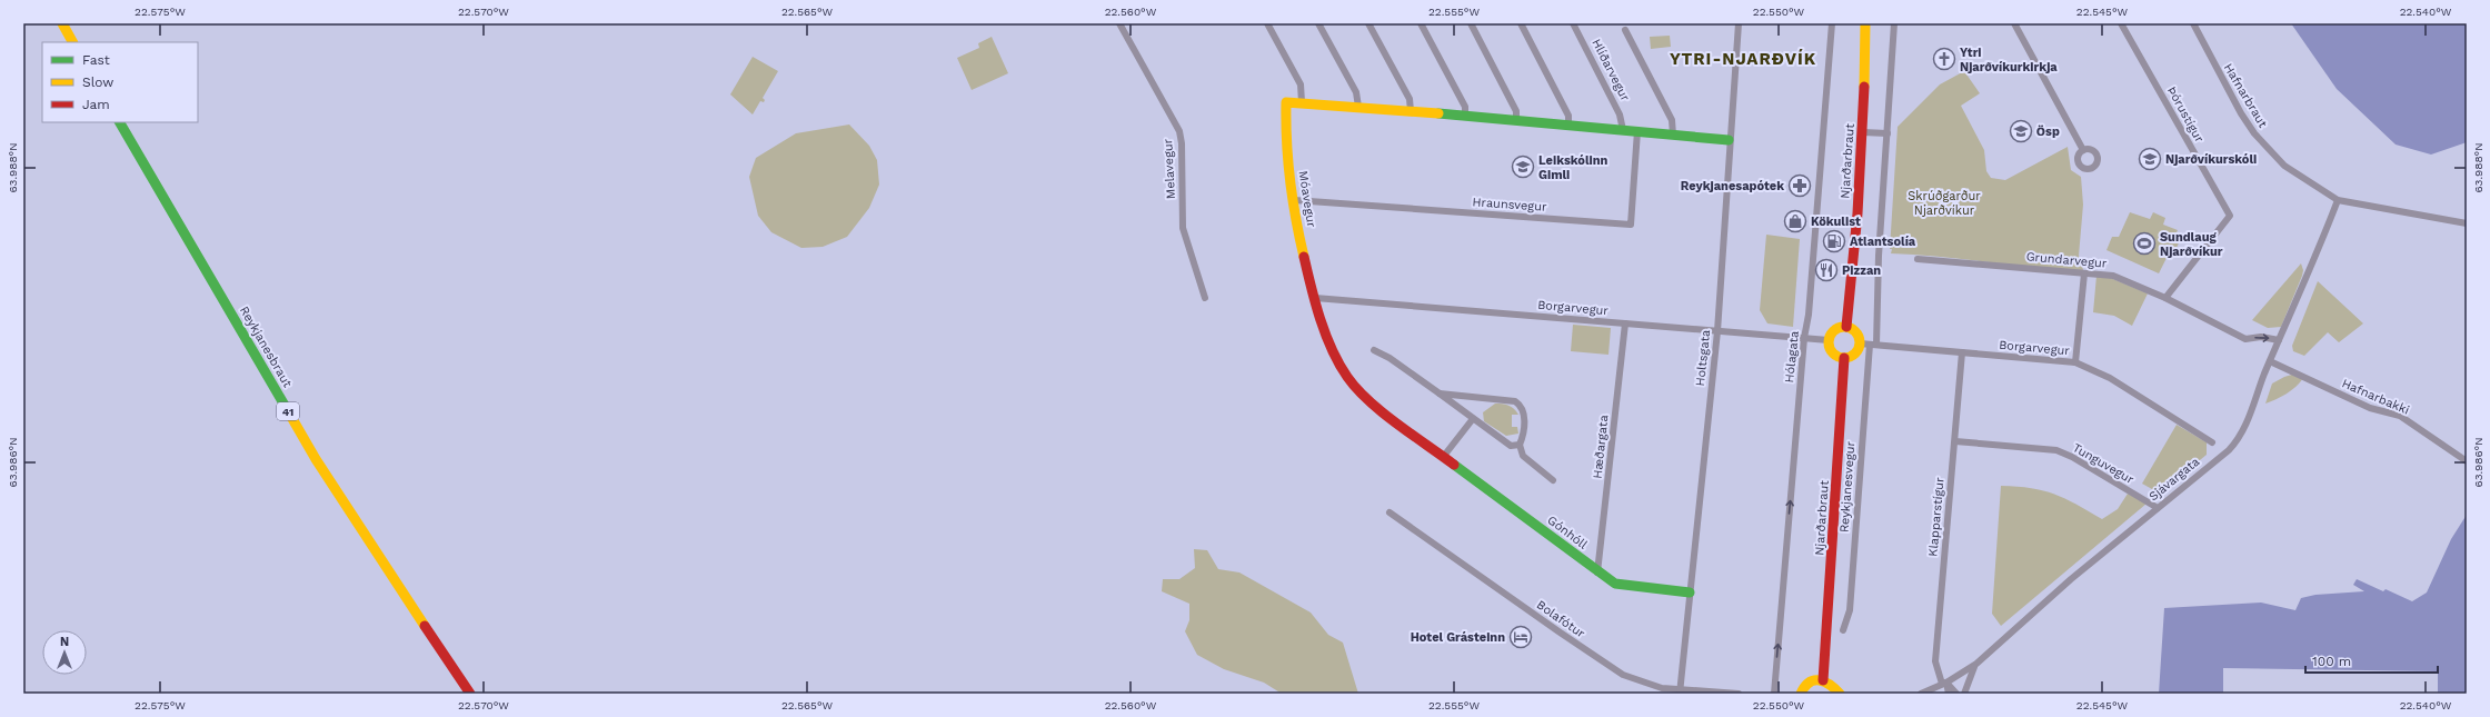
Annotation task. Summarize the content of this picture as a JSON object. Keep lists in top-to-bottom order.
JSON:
{
  "streets": {
    "main road": [
      "Njarðarbraut",
      "Móavegur",
      "Reykjanesbraut",
      "41",
      "Gónhóll"
    ],
    "street": [
      "Hlíðarvegur",
      "Hafnarbraut",
      "Þórustígur",
      "Melavegur",
      "Hraunsvegur",
      "Grundarvegur",
      "Borgarvegur",
      "Hólagata",
      "Holtsgata",
      "Hafnarbakki",
      "Hæðargata",
      "Tunguvegur",
      "Sjávargata",
      "Reykjanesvegur",
      "Klapparstígur",
      "Bolafótur"
    ]
  },
  "crossings": [
    ["Hafnarbraut", "Sjávargata"],
    ["Þórustígur", "Grundarvegur"],
    ["Njarðarbraut", "Borgarvegur"],
    ["Njarðarbraut", "Reykjanesvegur"],
    ["Móavegur", "Hraunsvegur"],
    ["Móavegur", "Borgarvegur"],
    ["Móavegur", "Gónhóll"],
    ["Grundarvegur", "Sjávargata"],
    ["Borgarvegur", "Hólagata"],
    ["Borgarvegur", "Holtsgata"],
    ["Borgarvegur", "Hæðargata"],
    ["Borgarvegur", "Reykjanesvegur"],
    ["Borgarvegur", "Klapparstígur"],
    ["Borgarvegur", "Gónhóll"],
    ["Holtsgata", "Gónhóll"],
    ["Holtsgata", "Bolafótur"],
    ["Hafnarbakki", "Sjávargata"],
    ["Hæðargata", "Gónhóll"],
    ["Tunguvegur", "Sjávargata"],
    ["Tunguvegur", "Klapparstígur"],
    ["Sjávargata", "Klapparstígur"]
  ],
  "one_way": ["Hólagata"],
  "districts": ["YTRI-NJARÐVÍK"],
  "parks": ["Skrúðgarður Njarðvíkur"],
  "places": {
    "church": ["Ytri Njarðvíkurkirkja"],
    "school or university": ["Ösp", "Njarðvíkurskóli", "Leikskólinn Gimli"],
    "pharmacy": ["Reykjanesapótek"],
    "shop": ["Kökulist"],
    "fuel station": ["Atlantsolía"],
    "sports": ["Sundlaug Njarðvíkur"],
    "restaurant": ["Pizzan"],
    "hotel": ["Hotel Grásteinn"]
  },
  "legend": ["Fast", "Slow", "Jam"],
  "scale_bar": "100 m",
  "north": "top",
  "coordinates": [
    "22.575°W",
    "22.570°W",
    "22.565°W",
    "22.560°W",
    "22.555°W",
    "22.550°W",
    "22.545°W",
    "22.540°W",
    "63.988°N",
    "63.986°N"
  ]
}
